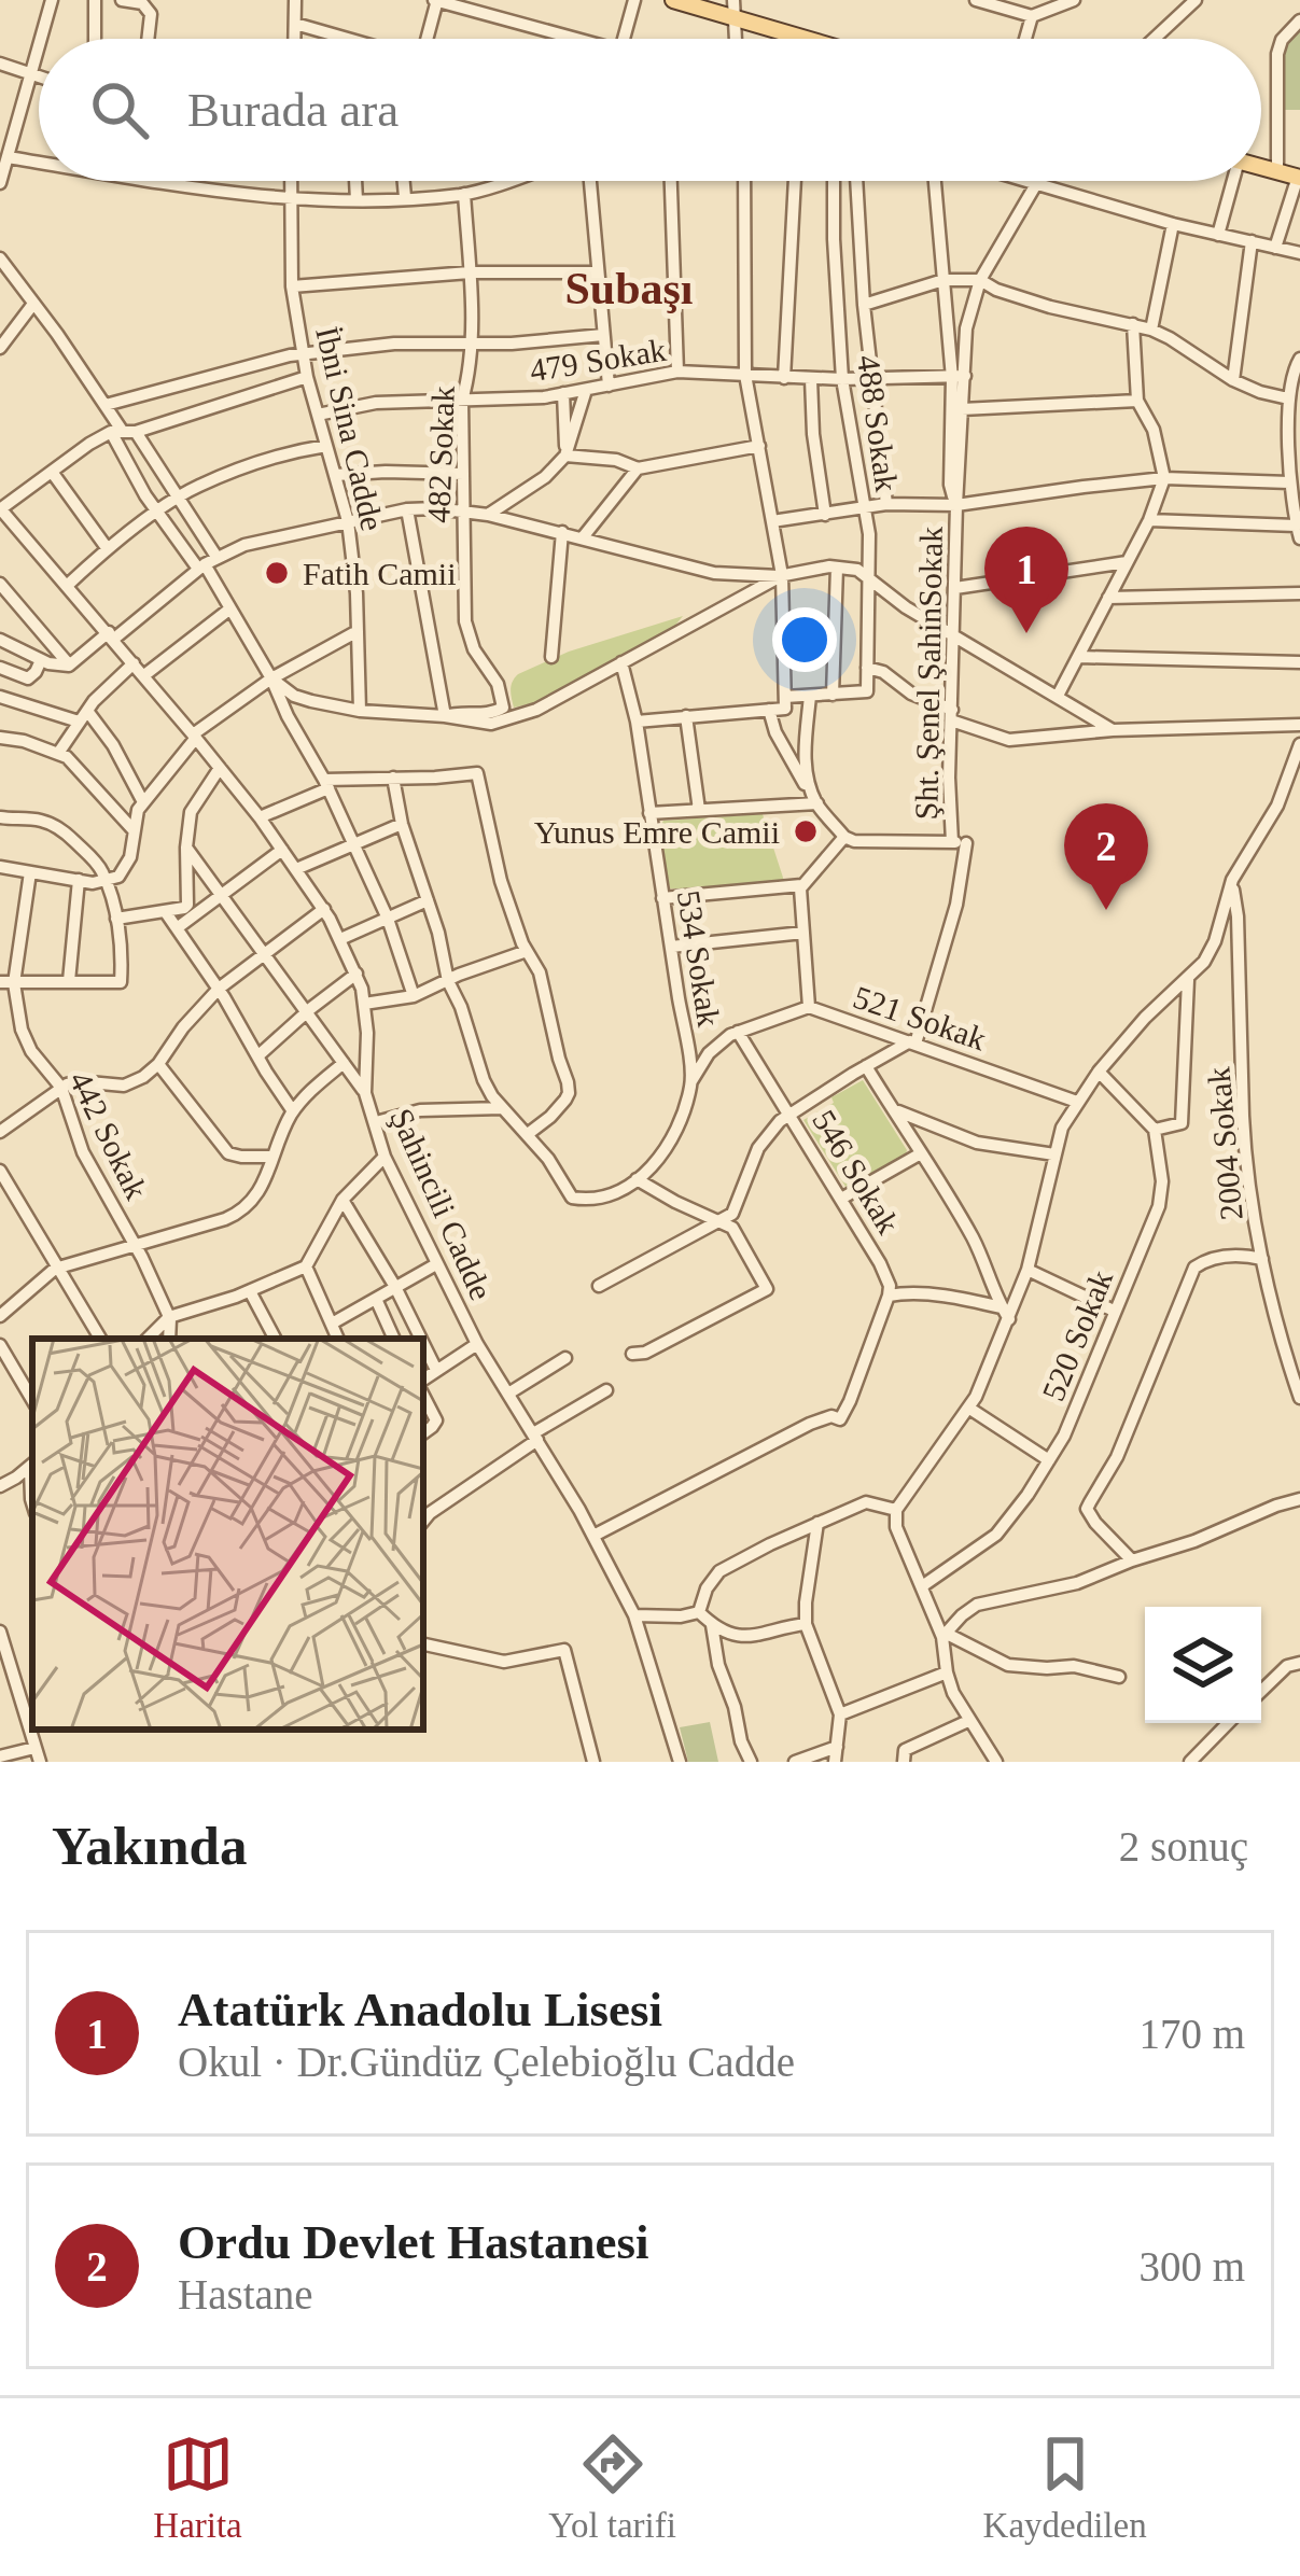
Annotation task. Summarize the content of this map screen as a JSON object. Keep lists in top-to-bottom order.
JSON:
{
  "streets": {
    "street": [
      "479 Sokak",
      "488 Sokak",
      "İbni Sina Cadde",
      "482 Sokak",
      "Şht. Şenel ŞahinSokak",
      "534 Sokak",
      "521 Sokak",
      "442 Sokak",
      "2004 Sokak",
      "546 Sokak",
      "Şahincili Cadde",
      "520 Sokak"
    ]
  },
  "crossings": [
    ["479 Sokak", "488 Sokak"],
    ["479 Sokak", "İbni Sina Cadde"],
    ["479 Sokak", "482 Sokak"],
    ["479 Sokak", "Şht. Şenel ŞahinSokak"],
    ["Şht. Şenel ŞahinSokak", "521 Sokak"],
    ["534 Sokak", "521 Sokak"],
    ["521 Sokak", "546 Sokak"]
  ],
  "districts": ["Subaşı"],
  "places": ["Fatih Camii", "Yunus Emre Camii"],
  "page": {
    "search": "Burada ara",
    "pins": ["1", "2"],
    "heading": ["Yakında", "2 sonuç"],
    "list": [
      {
        "mark": "1",
        "name": "Atatürk Anadolu Lisesi",
        "note": "Okul · Dr.Gündüz Çelebioğlu Cadde",
        "value": "170 m"
      },
      {
        "mark": "2",
        "name": "Ordu Devlet Hastanesi",
        "note": "Hastane",
        "value": "300 m"
      }
    ],
    "nav": ["Harita", "Yol tarifi", "Kaydedilen"]
  }
}
